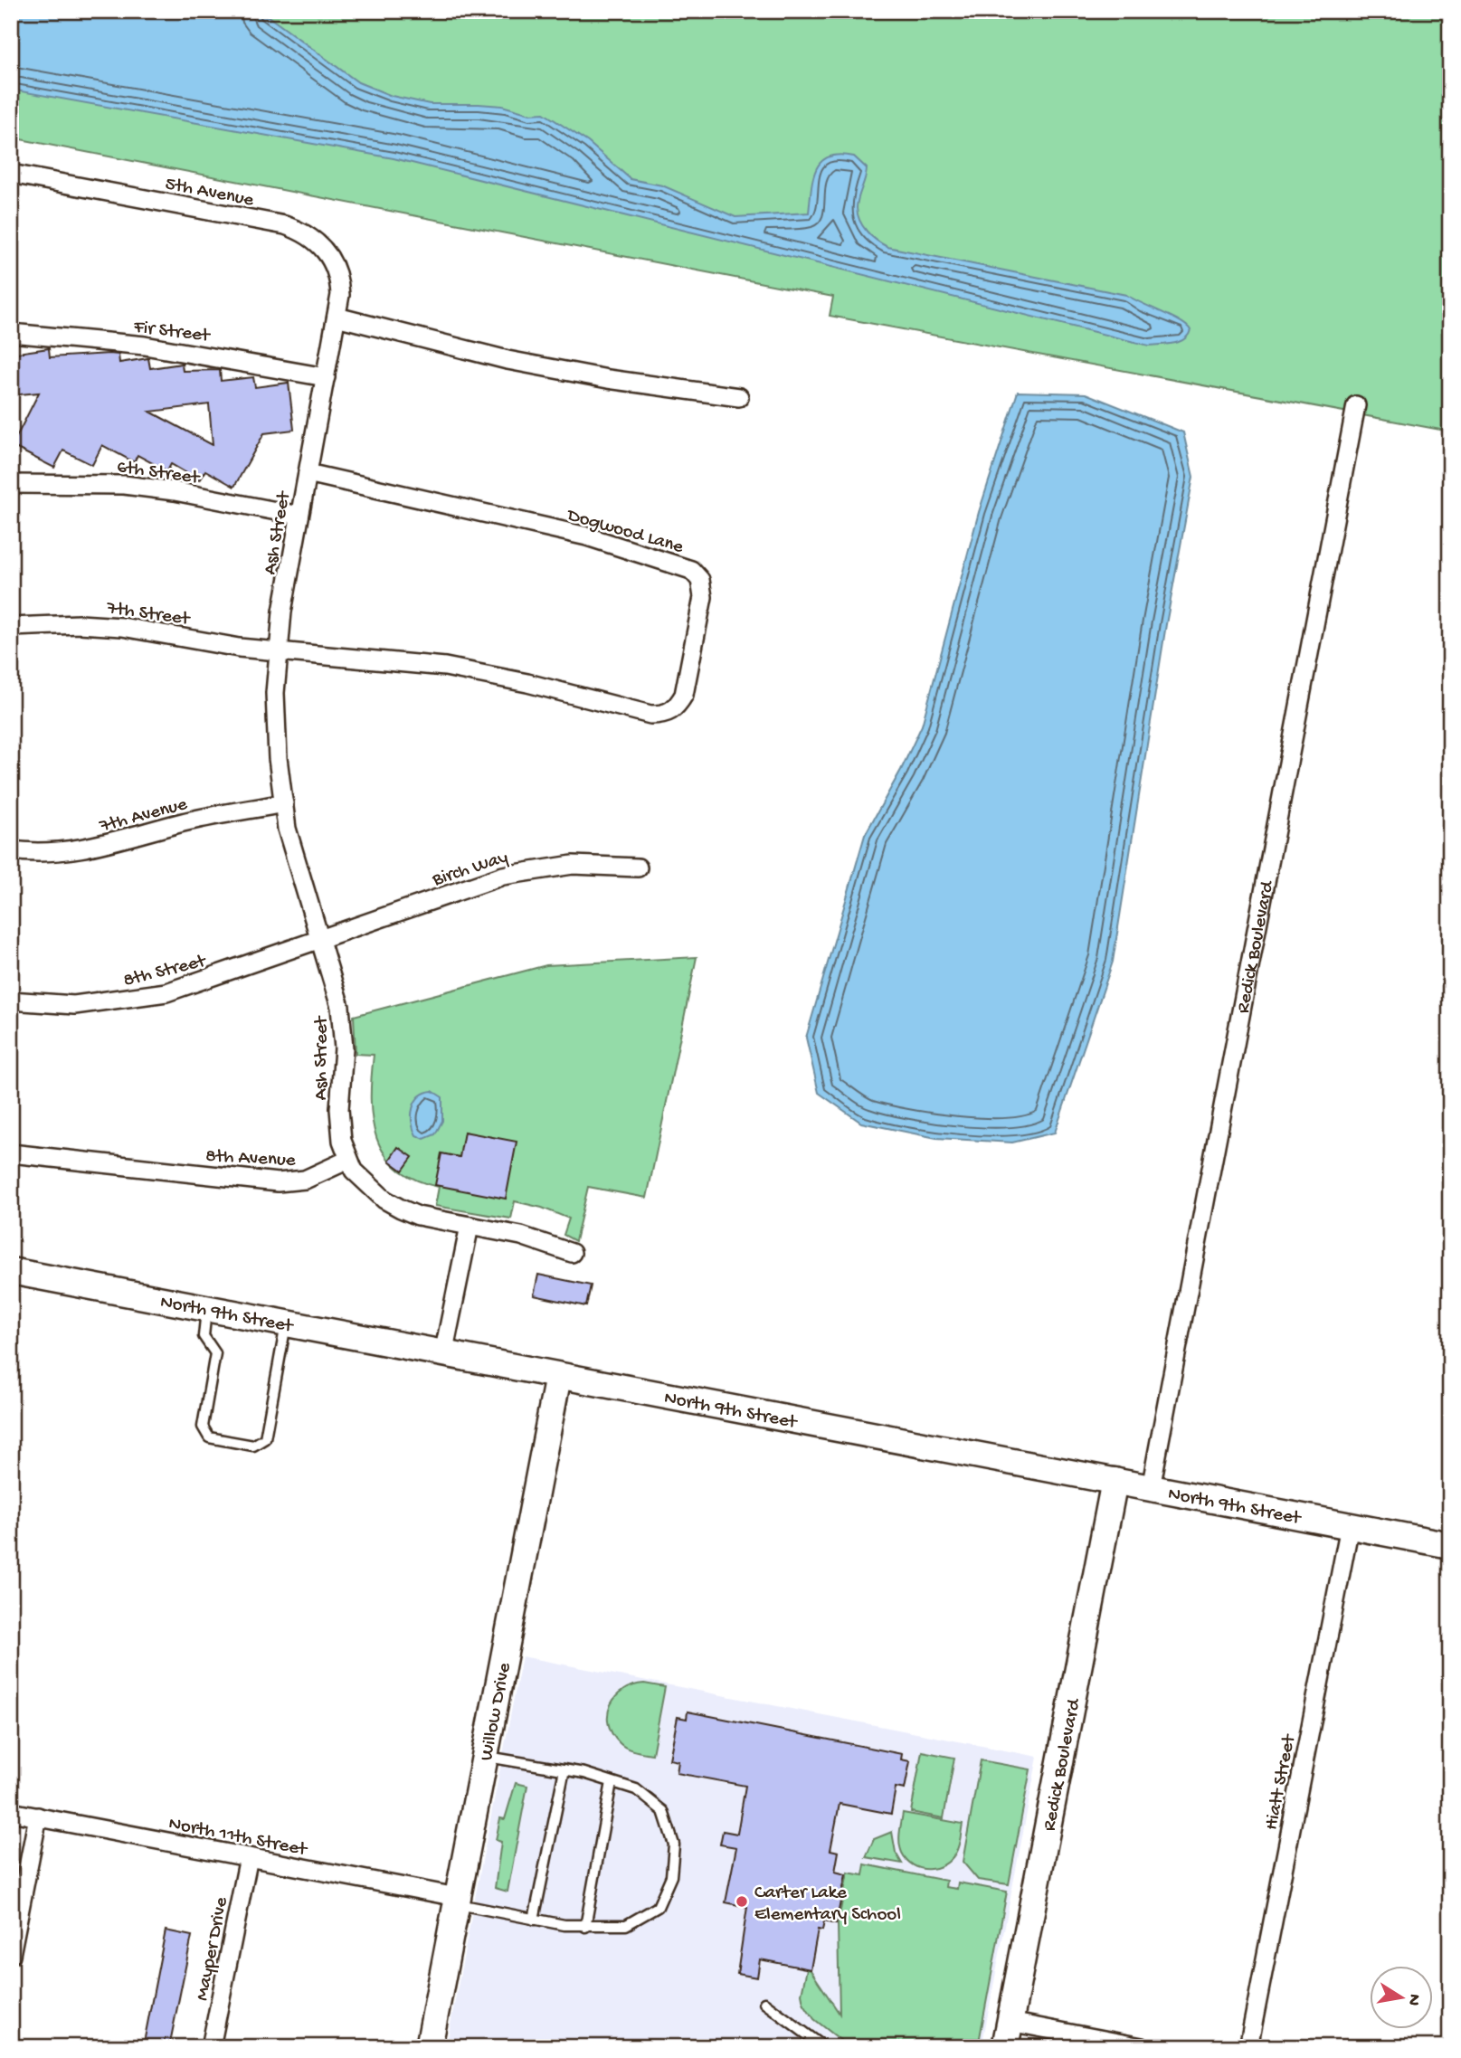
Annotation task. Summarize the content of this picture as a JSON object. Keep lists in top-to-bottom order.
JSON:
{
  "streets": {
    "street": [
      "5th Avenue",
      "Fir Street",
      "6th Street",
      "Dogwood Lane",
      "Ash Street",
      "7th Street",
      "7th Avenue",
      "Birch Way",
      "Redick Boulevard",
      "8th Street",
      "8th Avenue",
      "North 9th Street",
      "Willow Drive",
      "Hiatt Street",
      "North 11th Street",
      "Mayper Drive"
    ]
  },
  "crossings": [
    ["5th Avenue", "Ash Street"],
    ["Fir Street", "Ash Street"],
    ["6th Street", "Ash Street"],
    ["Dogwood Lane", "Ash Street"],
    ["Dogwood Lane", "7th Street"],
    ["Ash Street", "7th Street"],
    ["Ash Street", "7th Avenue"],
    ["Ash Street", "Birch Way"],
    ["Ash Street", "8th Street"],
    ["Ash Street", "8th Avenue"],
    ["Birch Way", "8th Street"],
    ["Redick Boulevard", "North 9th Street"],
    ["North 9th Street", "Willow Drive"],
    ["North 9th Street", "Hiatt Street"],
    ["Willow Drive", "North 11th Street"],
    ["North 11th Street", "Mayper Drive"]
  ],
  "places": ["Carter Lake Elementary School"],
  "north": "right"
}
